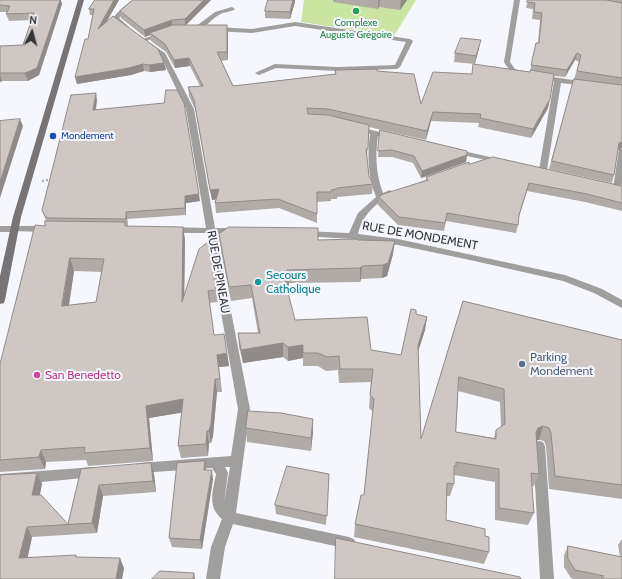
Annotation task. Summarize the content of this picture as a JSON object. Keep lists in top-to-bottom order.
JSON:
{
  "streets": {
    "street": ["RUE DE MONDEMENT", "RUE DE PINEAU"]
  },
  "places": [
    "Complexe Auguste Grégoire",
    "Mondement",
    "Secours Catholique",
    "Parking Mondement",
    "San Benedetto"
  ],
  "north": "top"
}
